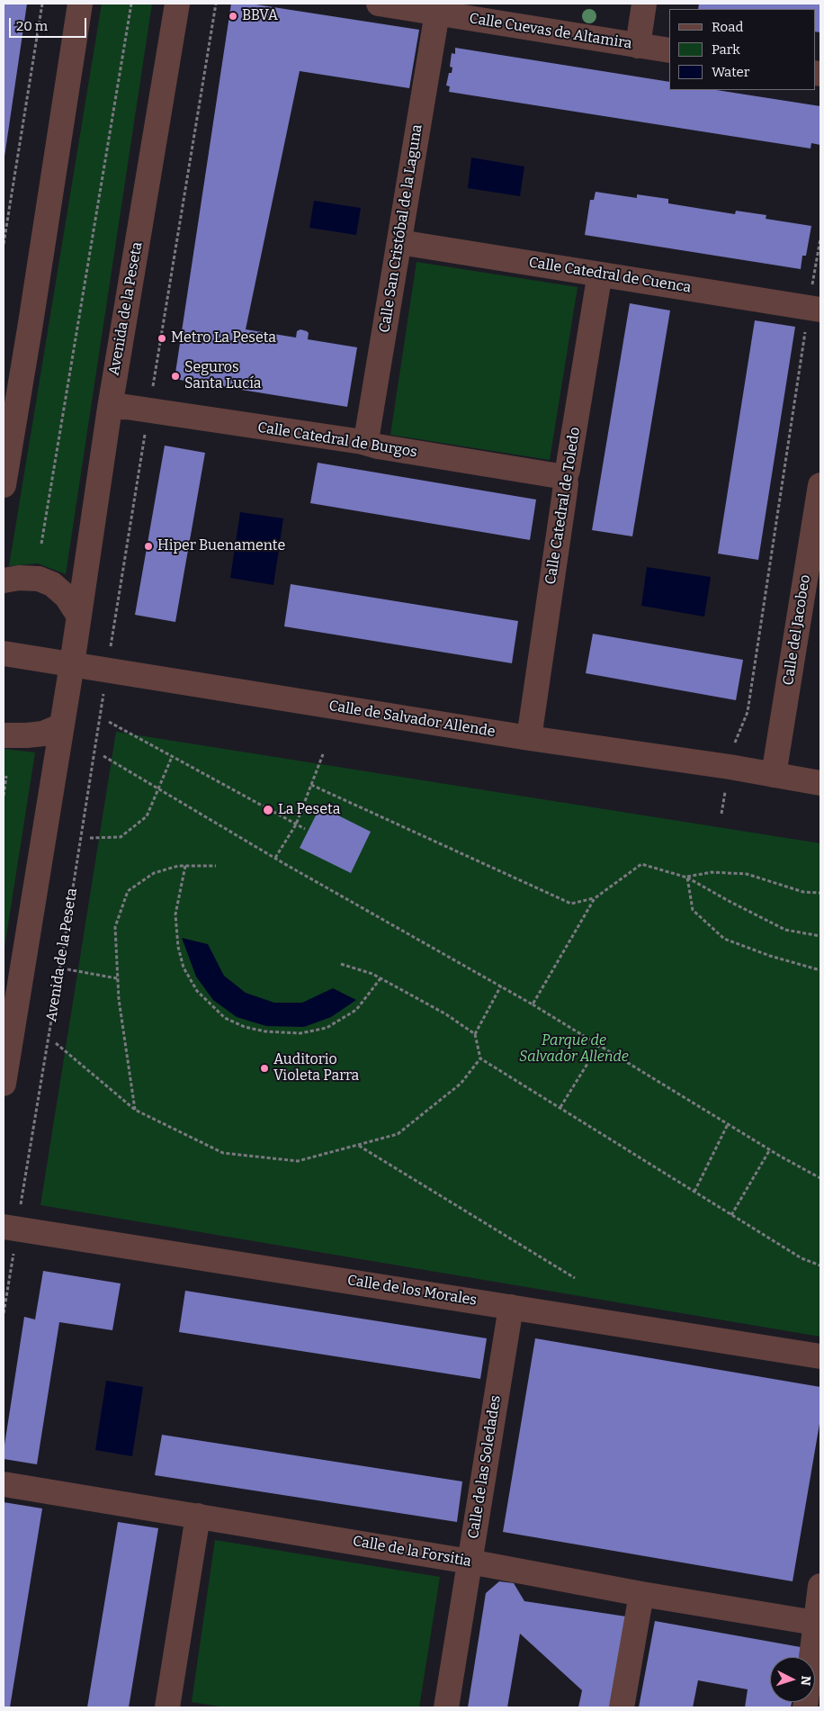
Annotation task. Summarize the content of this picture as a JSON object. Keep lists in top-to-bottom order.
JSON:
{
  "streets": {
    "street": [
      "Calle Cuevas de Altamira",
      "Calle San Cristóbal de la Laguna",
      "Calle Catedral de Cuenca",
      "Avenida de la Peseta",
      "Calle Catedral de Burgos",
      "Calle Catedral de Toledo",
      "Calle del Jacobeo",
      "Calle de Salvador Allende",
      "Calle de los Morales",
      "Calle de las Soledades",
      "Calle de la Forsitia"
    ]
  },
  "crossings": [
    ["Calle Cuevas de Altamira", "Calle San Cristóbal de la Laguna"],
    ["Calle San Cristóbal de la Laguna", "Calle Catedral de Cuenca"],
    ["Calle San Cristóbal de la Laguna", "Calle Catedral de Burgos"],
    ["Calle Catedral de Cuenca", "Calle Catedral de Toledo"],
    ["Avenida de la Peseta", "Calle Catedral de Burgos"],
    ["Avenida de la Peseta", "Calle de Salvador Allende"],
    ["Avenida de la Peseta", "Calle de los Morales"],
    ["Calle Catedral de Burgos", "Calle Catedral de Toledo"],
    ["Calle Catedral de Toledo", "Calle de Salvador Allende"],
    ["Calle del Jacobeo", "Calle de Salvador Allende"],
    ["Calle de los Morales", "Calle de las Soledades"],
    ["Calle de las Soledades", "Calle de la Forsitia"]
  ],
  "parks": ["Parque de Salvador Allende"],
  "places": [
    "BBVA",
    "Metro La Peseta",
    "Seguros Santa Lucía",
    "Hiper Buenamente",
    "La Peseta",
    "Auditorio Violeta Parra"
  ],
  "legend": ["Road", "Park", "Water"],
  "scale_bar": "20 m",
  "north": "right"
}
